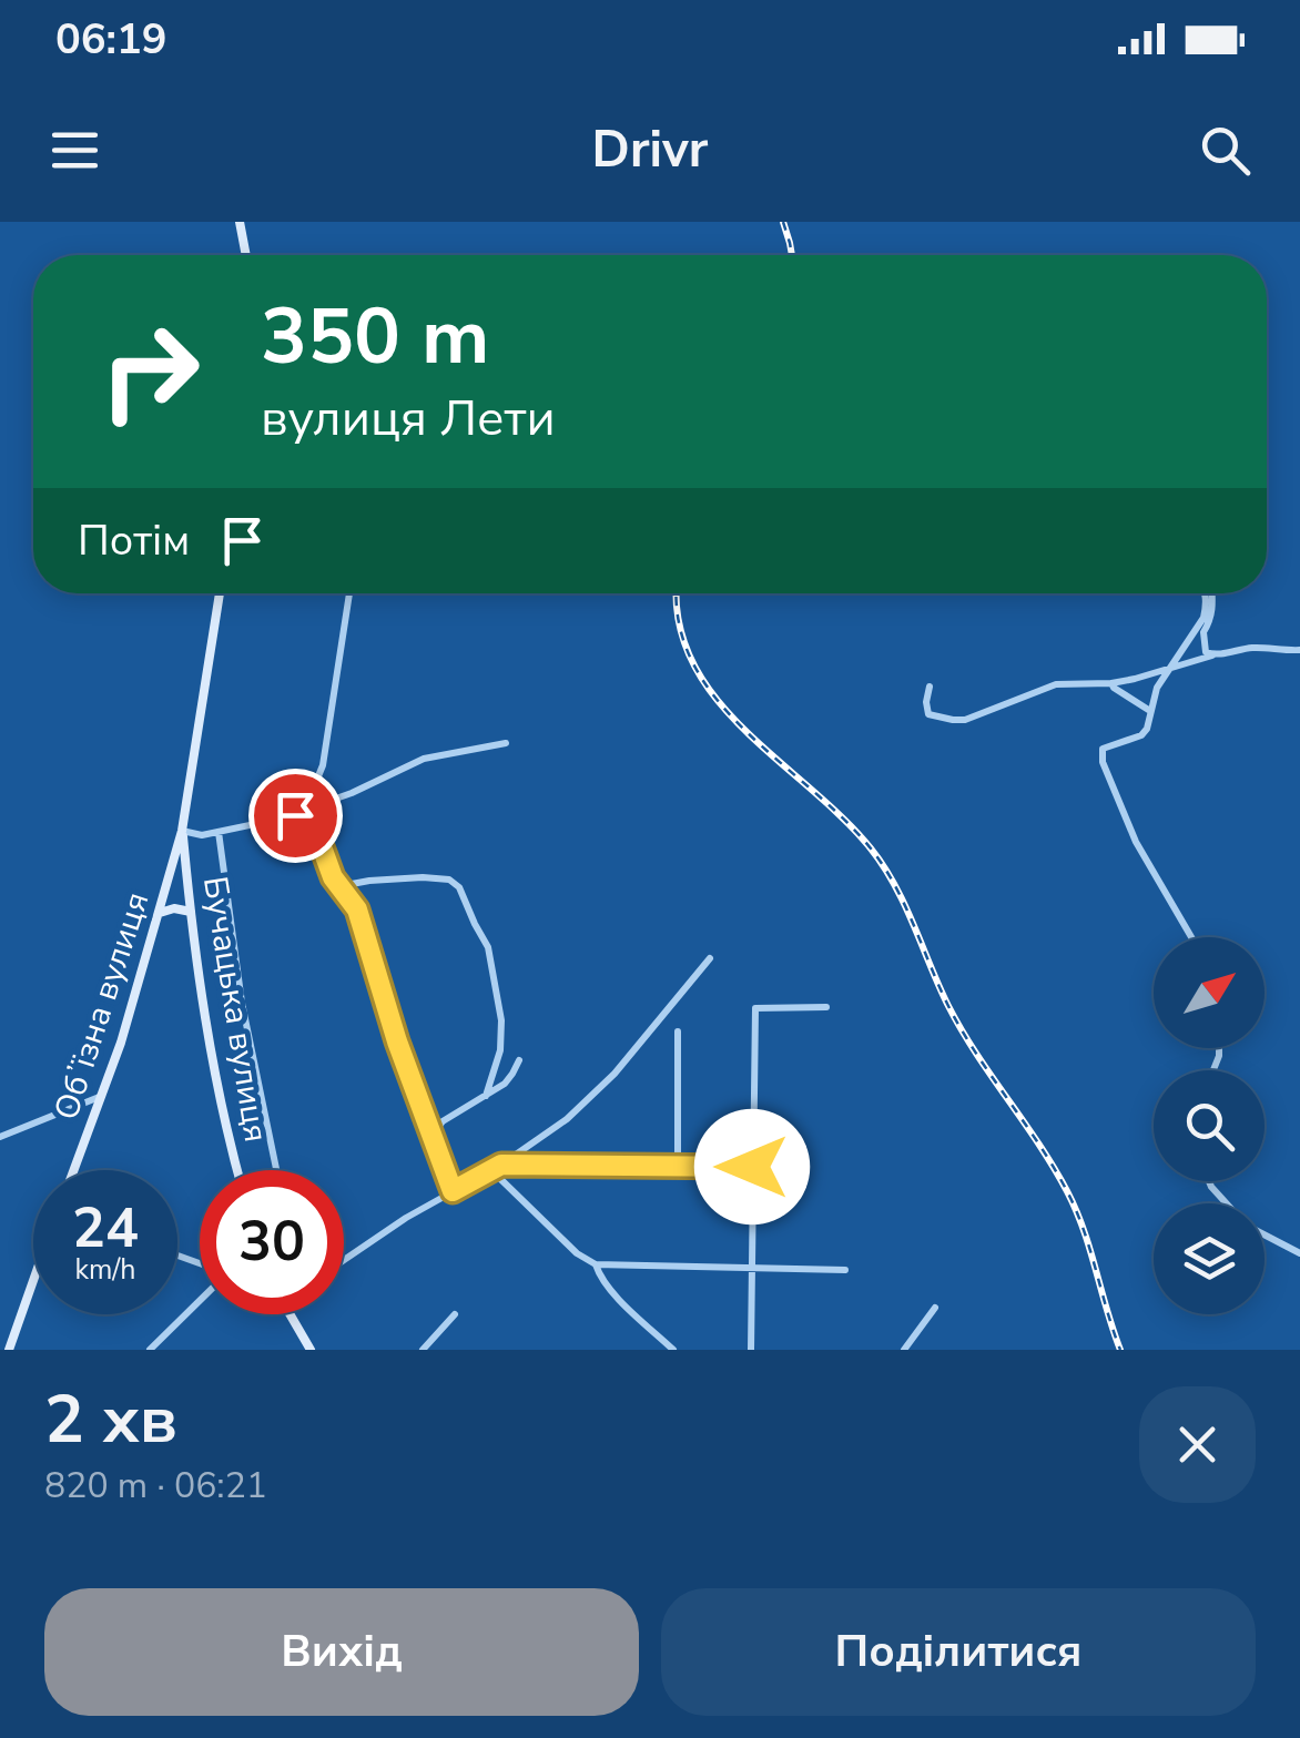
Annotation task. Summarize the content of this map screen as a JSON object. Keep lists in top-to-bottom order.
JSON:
{
  "streets": {
    "main road": ["Обʼїзна вулиця", "Бучацька вулиця"]
  },
  "crossings": [
    ["Обʼїзна вулиця", "Бучацька вулиця"]
  ],
  "north": "top right",
  "page": {
    "status": "06:19",
    "header": "Drivr",
    "turn": ["350 m", "вулиця Лети"],
    "then": "Потім",
    "speed": "24 km/h",
    "limit": "30",
    "heading": ["2 хв", "820 m · 06:21"],
    "buttons": ["Вихід", "Поділитися"]
  }
}
